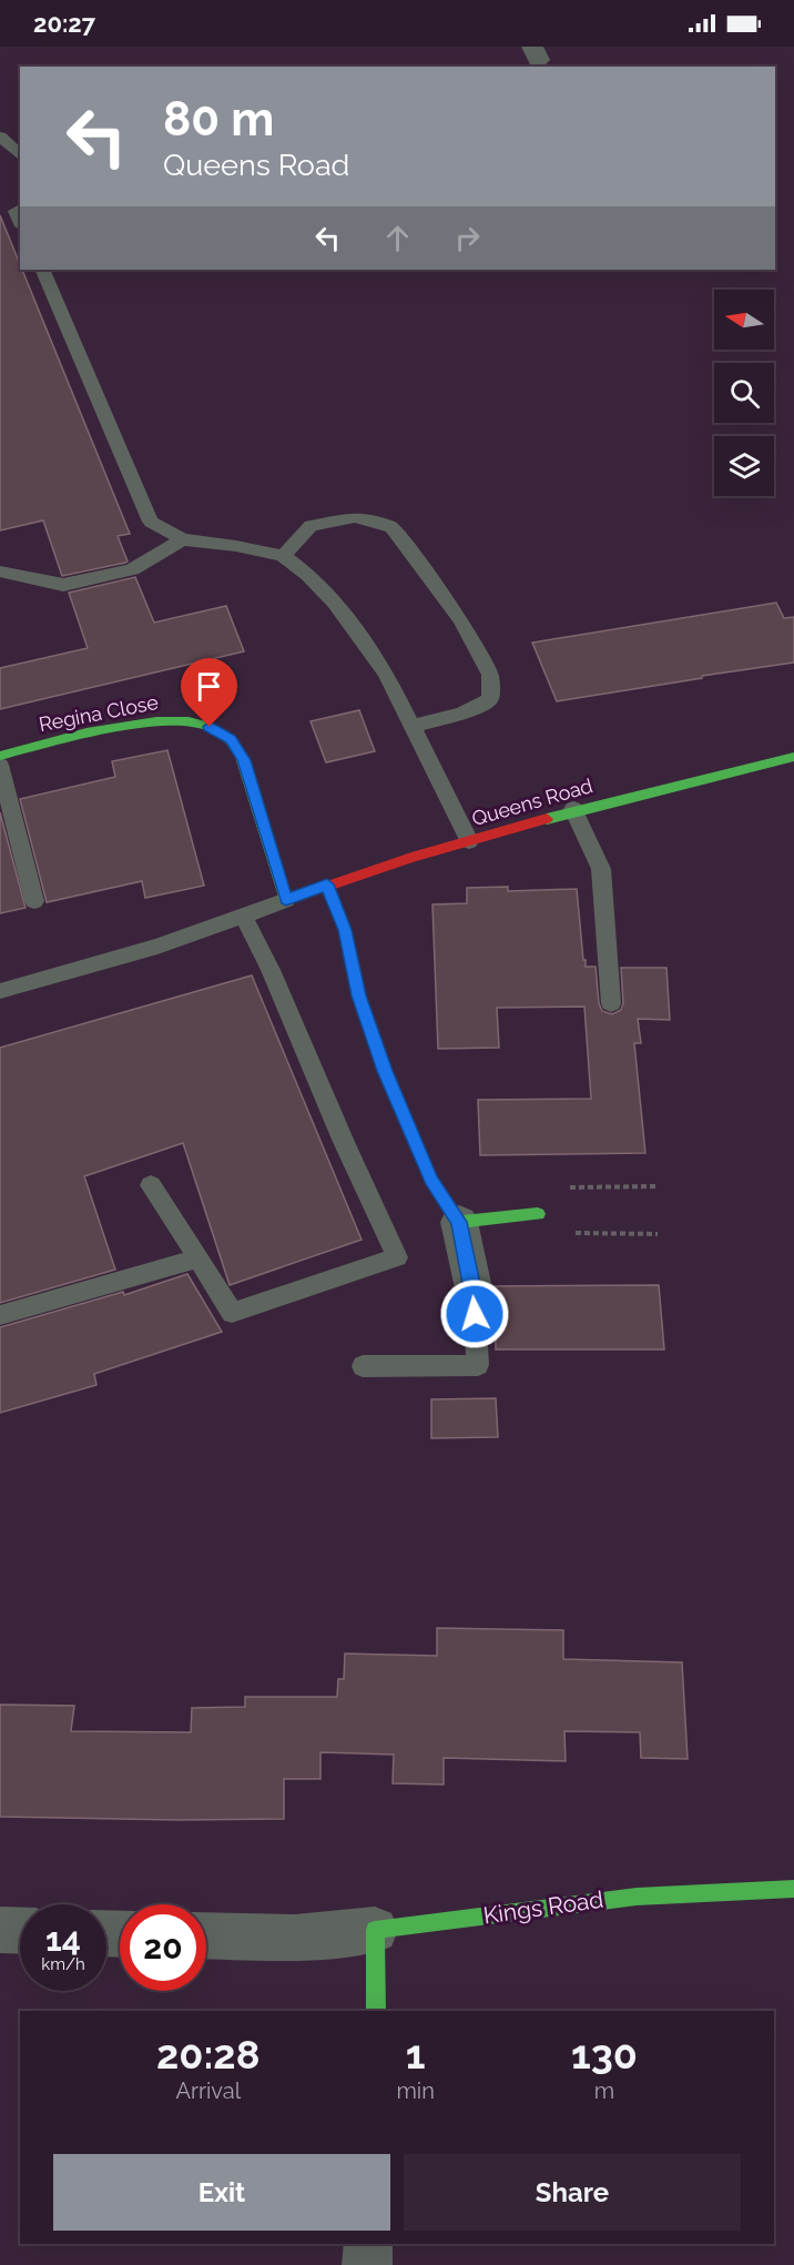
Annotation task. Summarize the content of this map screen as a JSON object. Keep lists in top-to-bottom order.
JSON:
{
  "streets": {
    "street": ["Regina Close", "Queens Road", "Kings Road"]
  },
  "crossings": [
    ["Regina Close", "Queens Road"]
  ],
  "north": "left",
  "page": {
    "status": "20:27",
    "turn": ["80 m", "Queens Road"],
    "speed": "14 km/h",
    "limit": "20",
    "eta": [
      "20:28",
      "Arrival",
      "1",
      "min",
      "130",
      "m"
    ],
    "buttons": ["Exit", "Share"]
  }
}
